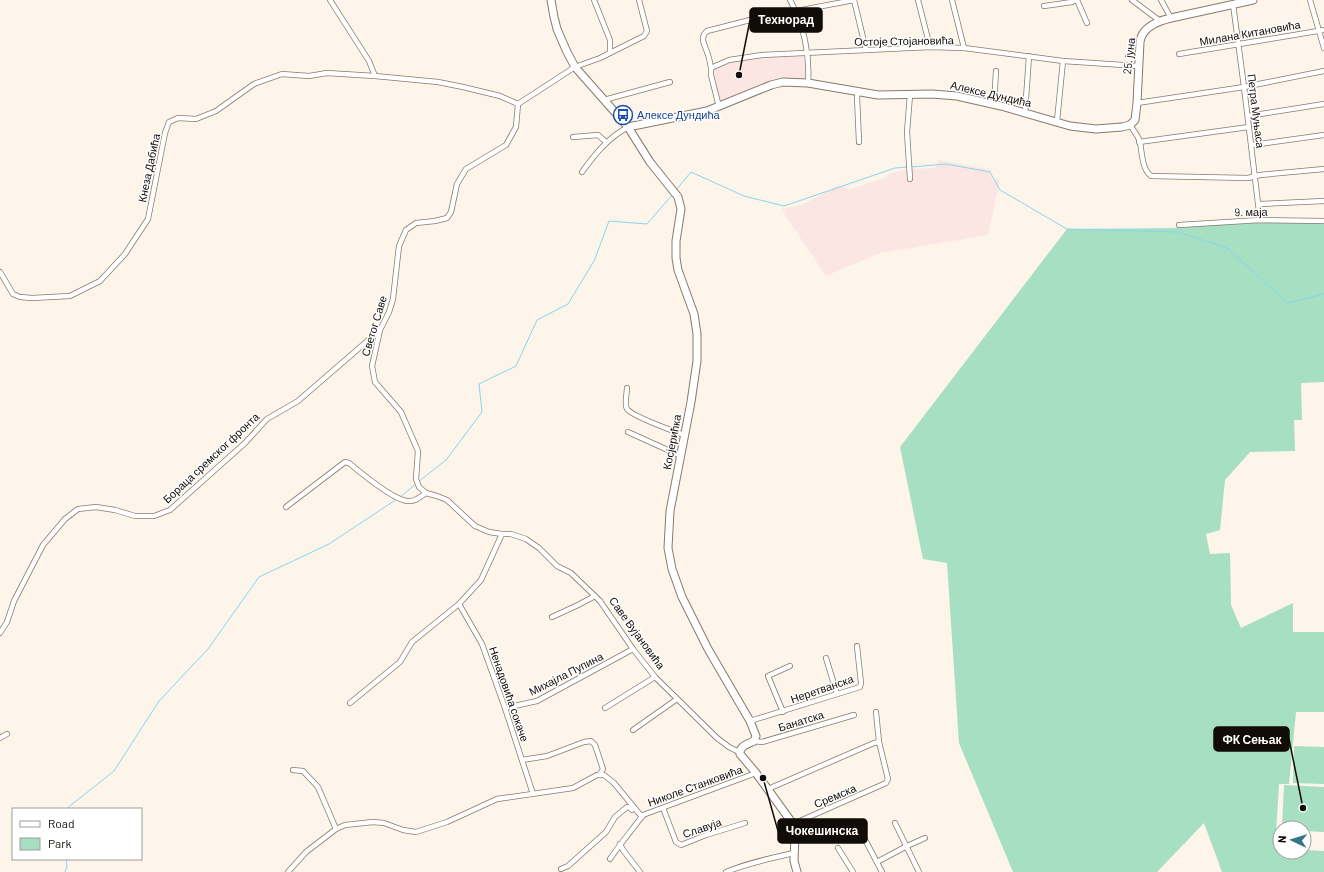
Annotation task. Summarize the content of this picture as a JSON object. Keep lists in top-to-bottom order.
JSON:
{
  "streets": {
    "street": [
      "Милана Китановића",
      "Остоје Стојановића",
      "25. јуна",
      "Алексе Дундића",
      "Петра Муњаса",
      "Кнеза Дабића",
      "9. маја",
      "Светог Саве",
      "Косјерићка",
      "Бораца сремског фронта",
      "Саве Вујановића",
      "Михајла Пупина",
      "Неретванска",
      "Ненадовића сокаче",
      "Банатска",
      "Николе Станковића",
      "Сремска",
      "Славуја"
    ]
  },
  "crossings": [
    ["Милана Китановића", "Петра Муњаса"],
    ["Остоје Стојановића", "25. јуна"],
    ["25. јуна", "Алексе Дундића"],
    ["25. јуна", "Петра Муњаса"],
    ["Алексе Дундића", "Косјерићка"],
    ["Петра Муњаса", "9. маја"],
    ["Кнеза Дабића", "Светог Саве"],
    ["Светог Саве", "Бораца сремског фронта"],
    ["Светог Саве", "Саве Вујановића"],
    ["Косјерићка", "Неретванска"],
    ["Косјерићка", "Банатска"],
    ["Саве Вујановића", "Михајла Пупина"],
    ["Саве Вујановића", "Николе Станковића"],
    ["Саве Вујановића", "Сремска"],
    ["Михајла Пупина", "Ненадовића сокаче"],
    ["Николе Станковића", "Славуја"]
  ],
  "places": {
    "other": ["Технорад", "Чокешинска", "ФК Сењак"],
    "bus stop": ["Алексе Дундића"]
  },
  "legend": ["Road", "Park"],
  "north": "left"
}
